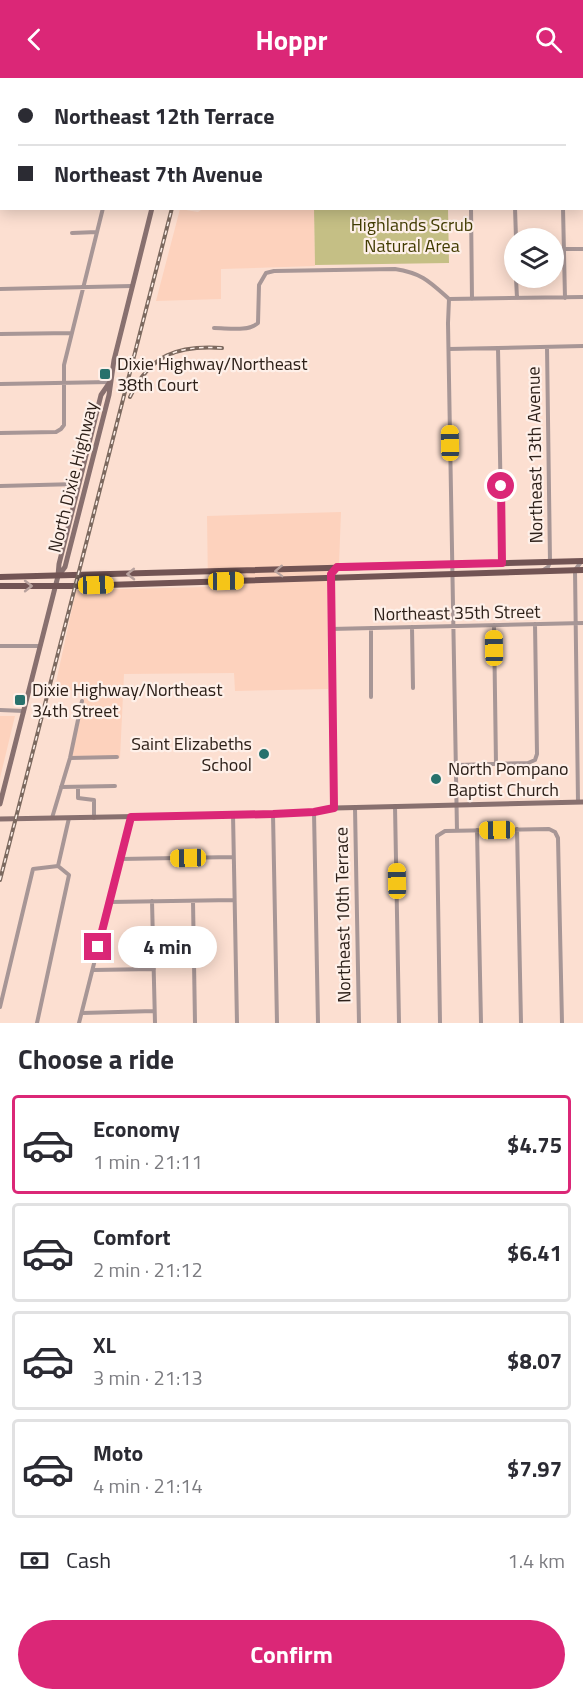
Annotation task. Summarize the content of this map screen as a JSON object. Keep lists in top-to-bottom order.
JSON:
{
  "streets": {
    "main road": ["North Dixie Highway"],
    "street": ["Northeast 13th Avenue", "Northeast 35th Street", "Northeast 10th Terrace"]
  },
  "crossings": [
    ["Northeast 35th Street", "Northeast 10th Terrace"]
  ],
  "parks": ["Highlands Scrub Natural Area"],
  "places": {
    "transit": ["Dixie Highway/Northeast 38th Court", "Dixie Highway/Northeast 34th Street"],
    "other": ["Saint Elizabeths School", "North Pompano Baptist Church"]
  },
  "page": {
    "header": "Hoppr",
    "banner": ["Northeast 12th Terrace", "Northeast 7th Avenue"],
    "bubble": "4 min",
    "heading": "Choose a ride",
    "list": [
      {
        "name": "Economy",
        "note": "1 min · 21:11",
        "value": "$4.75"
      },
      {
        "name": "Comfort",
        "note": "2 min · 21:12",
        "value": "$6.41"
      },
      {
        "name": "XL",
        "note": "3 min · 21:13",
        "value": "$8.07"
      },
      {
        "name": "Moto",
        "note": "4 min · 21:14",
        "value": "$7.97"
      }
    ],
    "pay": ["Cash", "1.4 km"],
    "buttons": "Confirm"
  }
}
